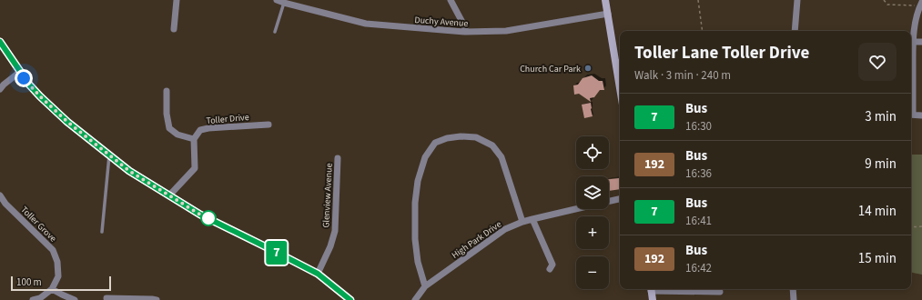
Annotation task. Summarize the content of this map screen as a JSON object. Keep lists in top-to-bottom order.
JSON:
{
  "streets": {
    "street": [
      "Duchy Avenue",
      "Toller Drive",
      "Glenview Avenue",
      "Toller Grove",
      "High Park Drive"
    ]
  },
  "places": ["Church Car Park"],
  "lines": ["bus line 7"],
  "scale_bar": "100 m",
  "page": {
    "on_map": "7",
    "heading": ["Toller Lane Toller Drive", "Walk · 3 min · 240 m"],
    "list": [
      {
        "mark": "7",
        "name": "Bus",
        "note": "16:30",
        "value": "3 min"
      },
      {
        "mark": "192",
        "name": "Bus",
        "note": "16:36",
        "value": "9 min"
      },
      {
        "mark": "7",
        "name": "Bus",
        "note": "16:41",
        "value": "14 min"
      },
      {
        "mark": "192",
        "name": "Bus",
        "note": "16:42",
        "value": "15 min"
      }
    ],
    "map_buttons": ["+", "−"],
    "scale": "100 m"
  }
}
